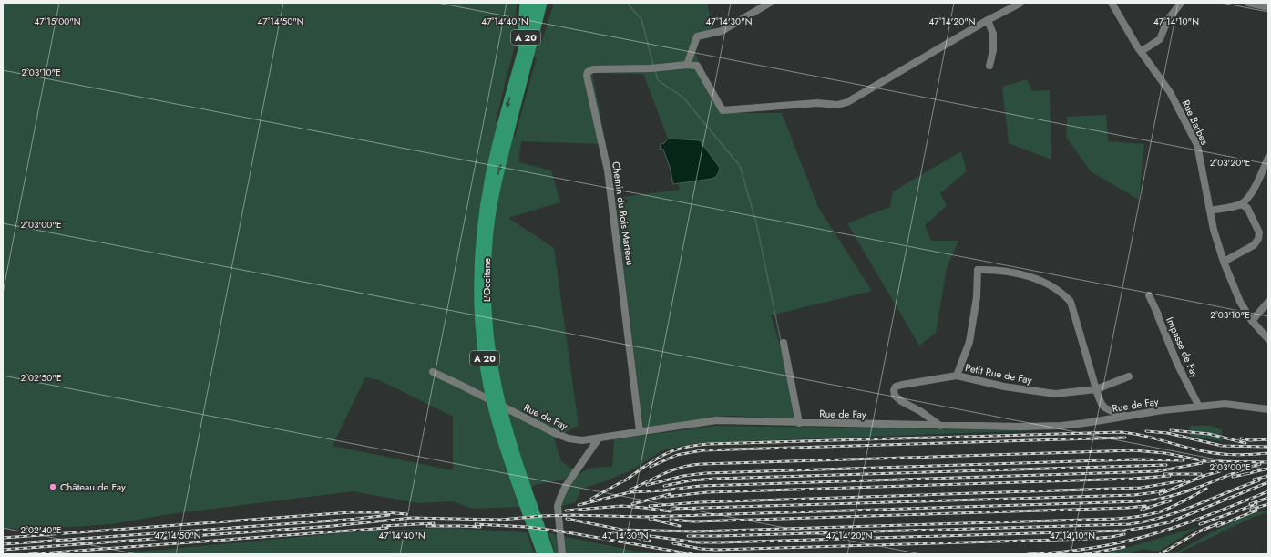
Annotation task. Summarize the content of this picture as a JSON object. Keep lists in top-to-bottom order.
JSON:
{
  "streets": {
    "highway": ["A 20", "L'Occitane"],
    "street": [
      "Rue Barbes",
      "Chemin du Bois Marteau",
      "Impasse de Fay",
      "Petit Rue de Fay",
      "Rue de Fay"
    ]
  },
  "crossings": [
    ["Chemin du Bois Marteau", "Rue de Fay"],
    ["Impasse de Fay", "Rue de Fay"],
    ["Petit Rue de Fay", "Rue de Fay"]
  ],
  "places": ["Château de Fay"],
  "coordinates": [
    "47°15'00\"N",
    "47°14'50\"N",
    "47°14'40\"N",
    "47°14'30\"N",
    "47°14'20\"N",
    "47°14'10\"N",
    "2°03'10\"E",
    "2°03'20\"E",
    "2°03'00\"E",
    "2°02'50\"E",
    "2°02'40\"E"
  ]
}
